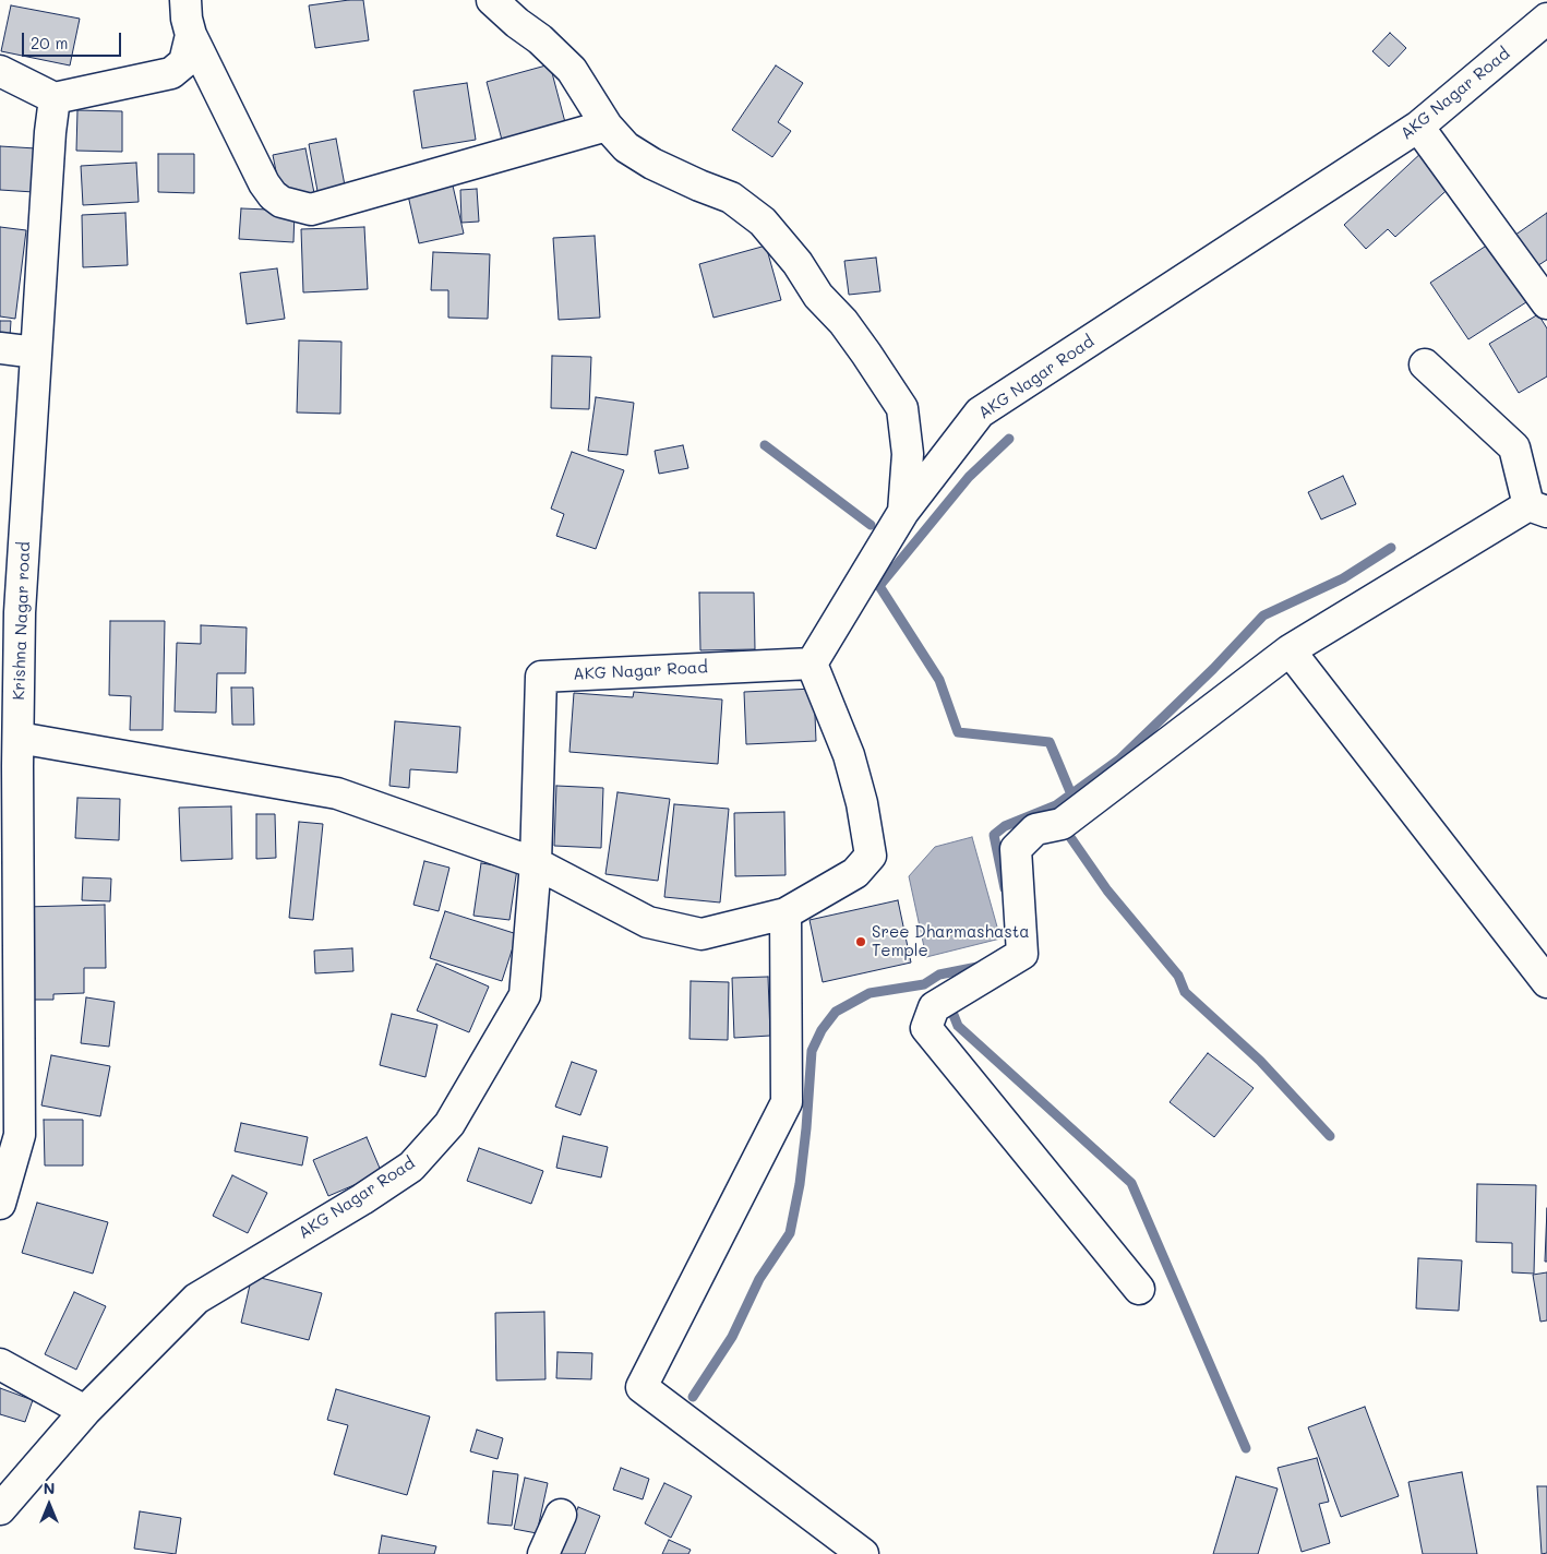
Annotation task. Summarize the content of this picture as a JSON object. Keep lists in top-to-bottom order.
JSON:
{
  "streets": {
    "street": ["AKG Nagar Road", "Krishna Nagar road"]
  },
  "places": ["Sree Dharmashasta Temple"],
  "scale_bar": "20 m",
  "north": "top"
}
